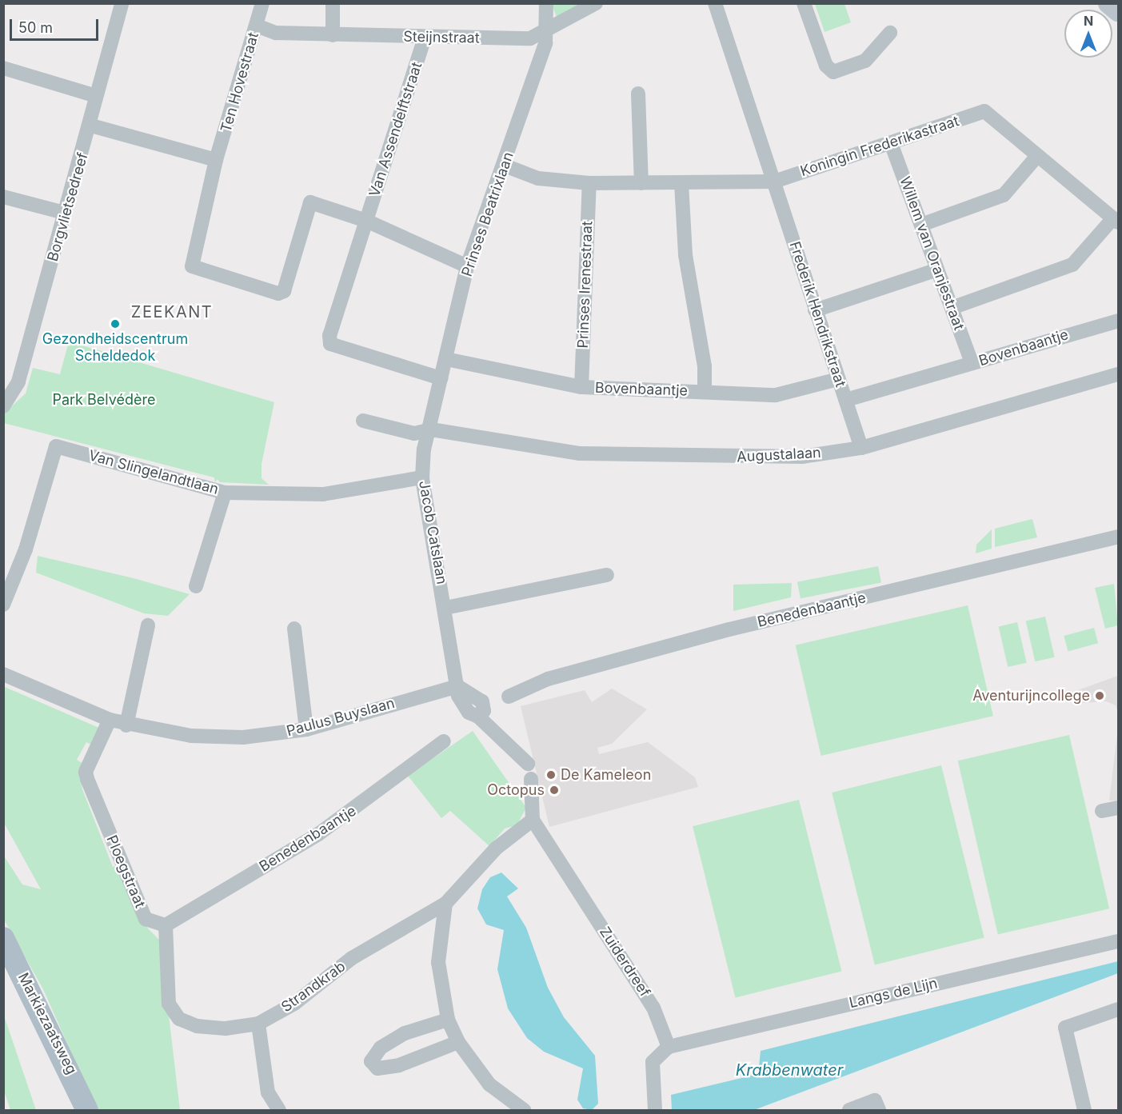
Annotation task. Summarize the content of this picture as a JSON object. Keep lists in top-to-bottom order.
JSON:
{
  "streets": {
    "main road": ["Markiezaatsweg"],
    "street": [
      "Steijnstraat",
      "Ten Hovestraat",
      "Van Assendelftstraat",
      "Koningin Frederikastraat",
      "Borgvlietsedreef",
      "Prinses Beatrixlaan",
      "Willem van Oranjestraat",
      "Prinses Irenestraat",
      "Frederik Hendrikstraat",
      "Bovenbaantje",
      "Augustalaan",
      "Van Slingelandtlaan",
      "Jacob Catslaan",
      "Benedenbaantje",
      "Paulus Buyslaan",
      "Ploegstraat",
      "Zuiderdreef",
      "Strandkrab",
      "Langs de Lijn"
    ]
  },
  "crossings": [
    ["Steijnstraat", "Ten Hovestraat"],
    ["Steijnstraat", "Van Assendelftstraat"],
    ["Steijnstraat", "Prinses Beatrixlaan"],
    ["Ten Hovestraat", "Van Assendelftstraat"],
    ["Van Assendelftstraat", "Prinses Beatrixlaan"],
    ["Koningin Frederikastraat", "Prinses Beatrixlaan"],
    ["Koningin Frederikastraat", "Willem van Oranjestraat"],
    ["Koningin Frederikastraat", "Prinses Irenestraat"],
    ["Koningin Frederikastraat", "Frederik Hendrikstraat"],
    ["Prinses Beatrixlaan", "Bovenbaantje"],
    ["Prinses Beatrixlaan", "Augustalaan"],
    ["Prinses Beatrixlaan", "Jacob Catslaan"],
    ["Willem van Oranjestraat", "Bovenbaantje"],
    ["Prinses Irenestraat", "Bovenbaantje"],
    ["Frederik Hendrikstraat", "Bovenbaantje"],
    ["Frederik Hendrikstraat", "Augustalaan"],
    ["Augustalaan", "Jacob Catslaan"],
    ["Van Slingelandtlaan", "Jacob Catslaan"],
    ["Jacob Catslaan", "Paulus Buyslaan"],
    ["Benedenbaantje", "Ploegstraat"],
    ["Paulus Buyslaan", "Ploegstraat"],
    ["Zuiderdreef", "Strandkrab"],
    ["Zuiderdreef", "Langs de Lijn"]
  ],
  "districts": ["ZEEKANT"],
  "water": ["Krabbenwater"],
  "parks": ["Park Belvédère"],
  "places": [
    "Gezondheidscentrum Scheldedok",
    "Aventurijncollege",
    "De Kameleon",
    "Octopus"
  ],
  "scale_bar": "50 m",
  "north": "top"
}
